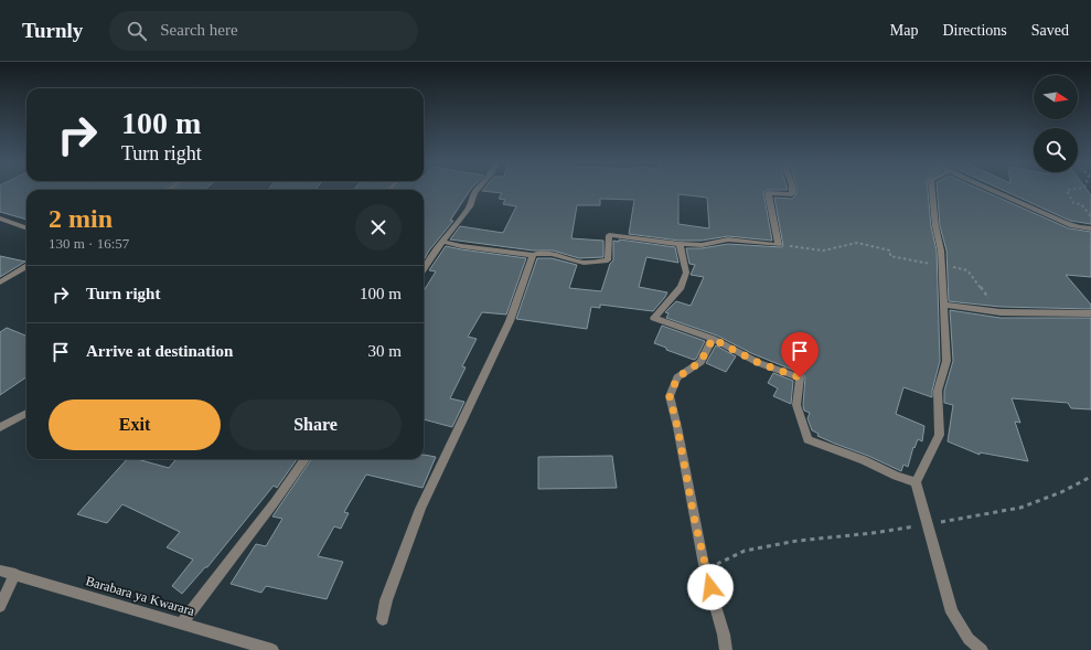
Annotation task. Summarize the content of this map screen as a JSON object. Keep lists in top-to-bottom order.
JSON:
{
  "streets": {
    "street": ["Barabara ya Kwarara"]
  },
  "north": "right",
  "page": {
    "header": "Turnly",
    "search": "Search here",
    "nav": ["Map", "Directions", "Saved"],
    "turn": ["100 m", "Turn right"],
    "heading": ["2 min", "130 m · 16:57"],
    "list": [
      {
        "name": "Turn right",
        "value": "100 m"
      },
      {
        "name": "Arrive at destination",
        "value": "30 m"
      }
    ],
    "buttons": ["Exit", "Share"]
  }
}
